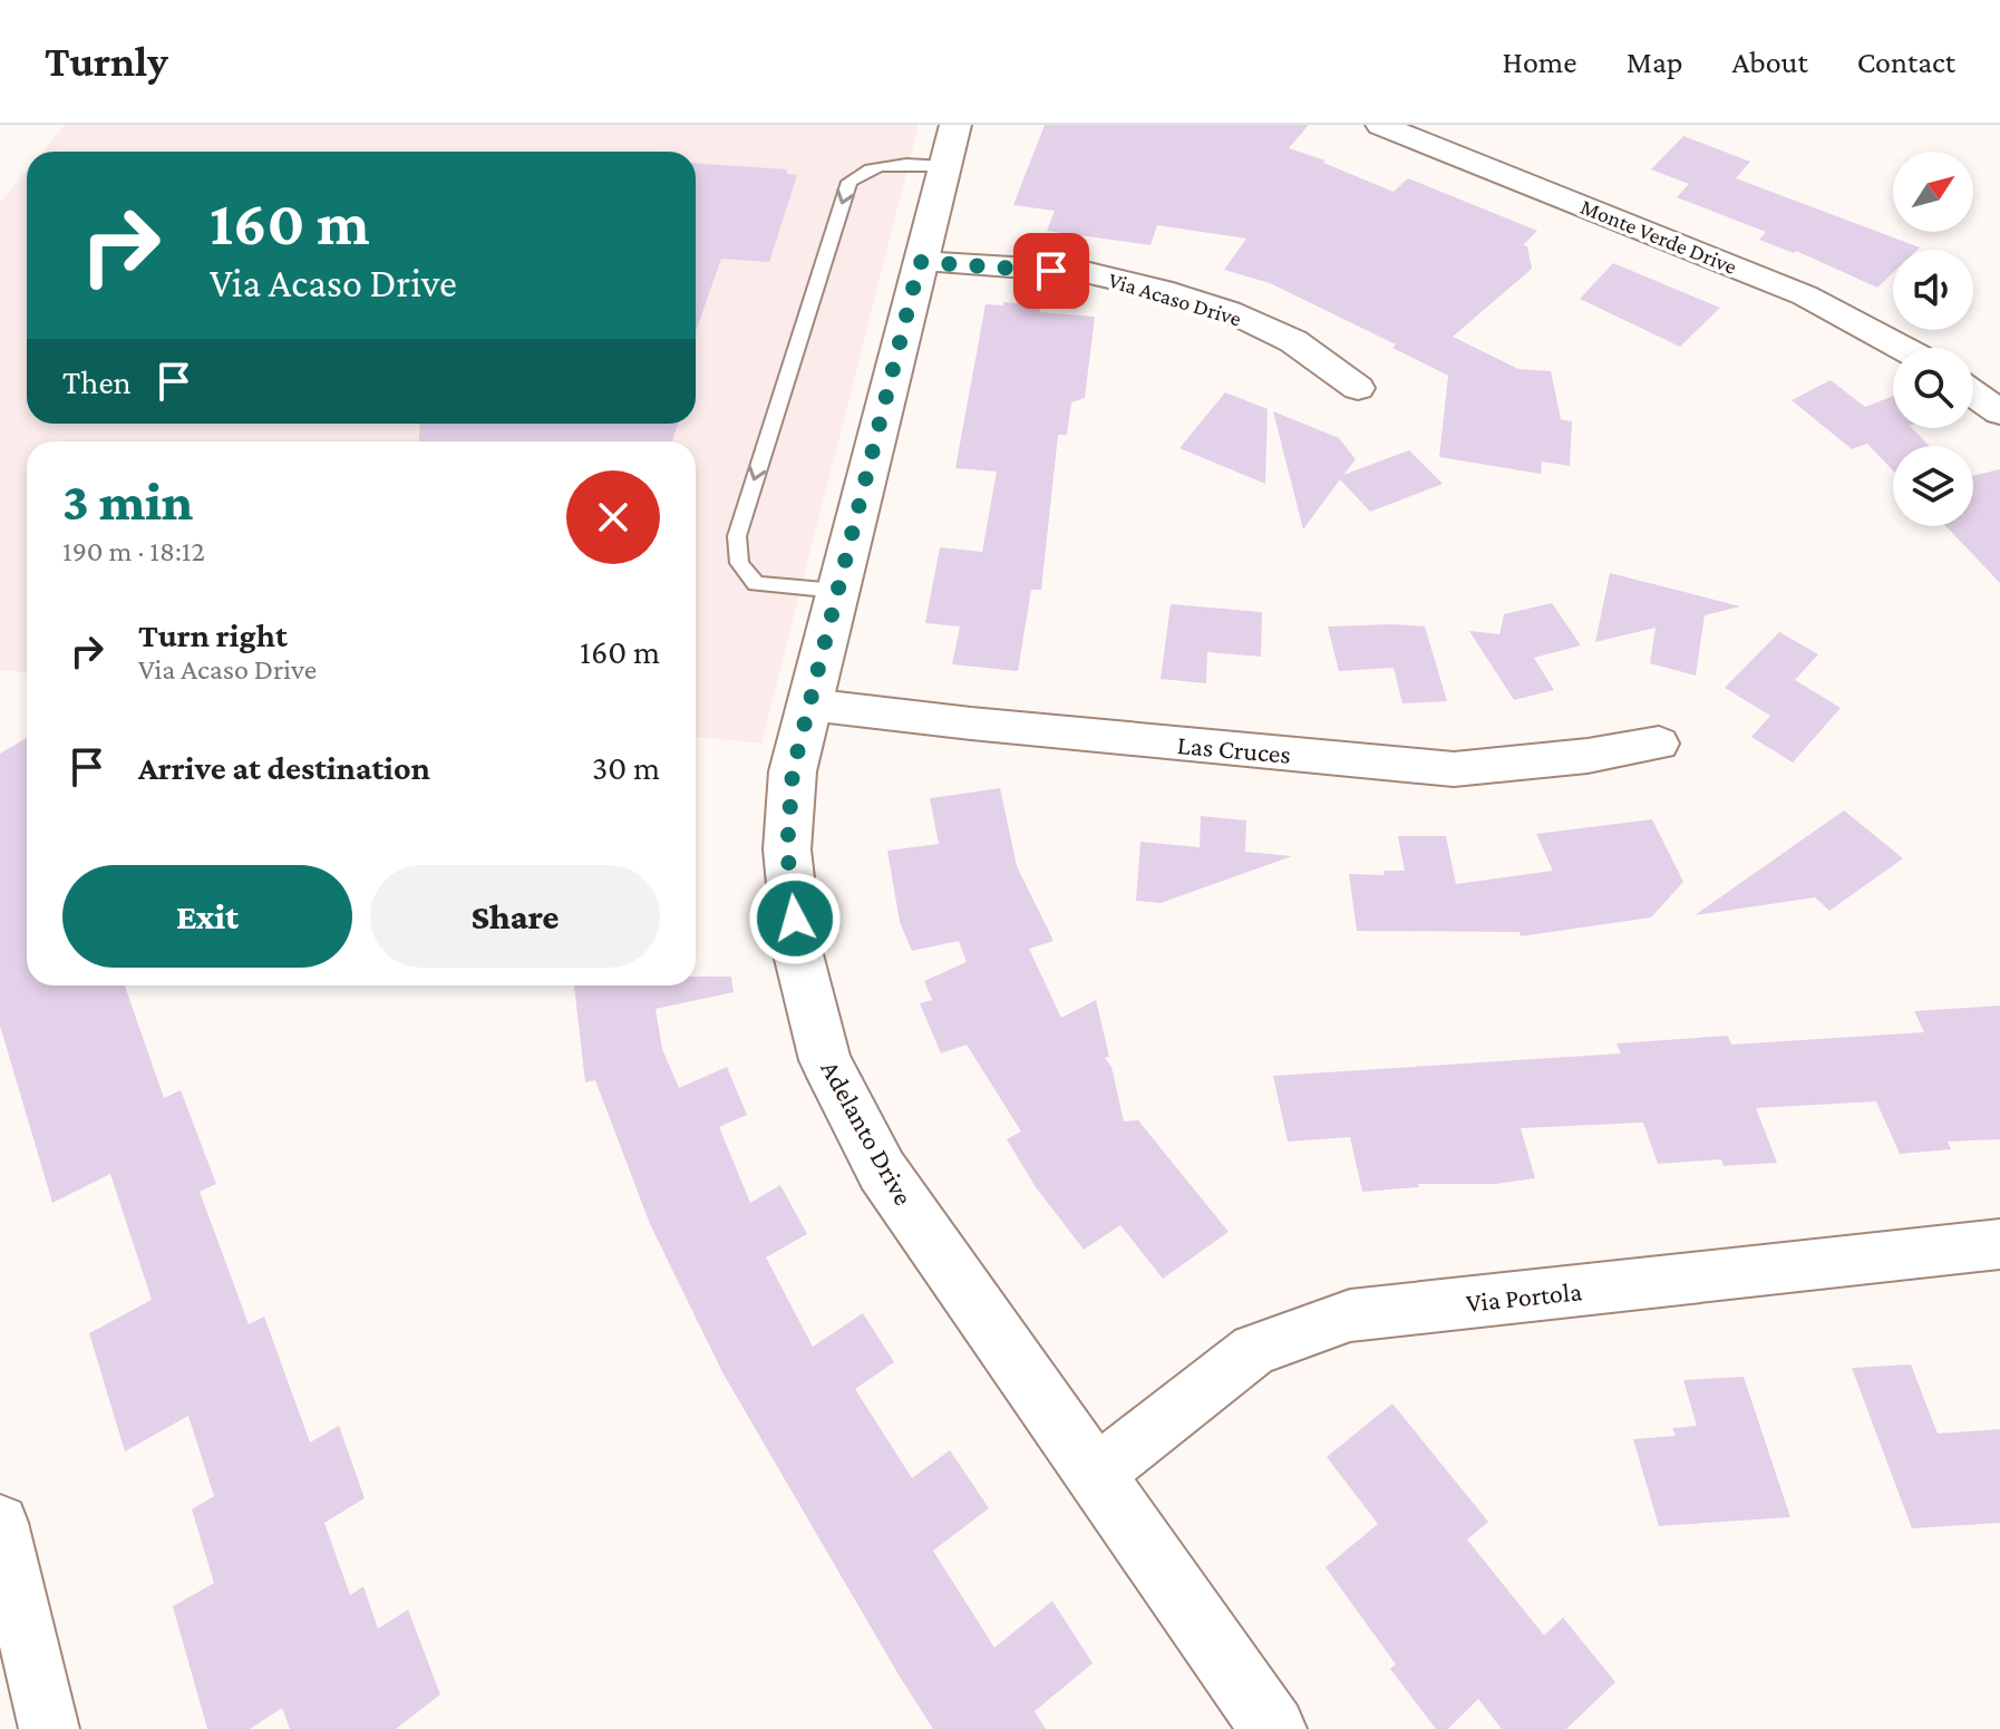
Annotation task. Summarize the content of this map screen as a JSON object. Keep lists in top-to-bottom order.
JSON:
{
  "streets": {
    "street": [
      "Monte Verde Drive",
      "Via Acaso Drive",
      "Las Cruces",
      "Adelanto Drive",
      "Via Portola"
    ]
  },
  "crossings": [
    ["Via Acaso Drive", "Adelanto Drive"],
    ["Las Cruces", "Adelanto Drive"],
    ["Adelanto Drive", "Via Portola"]
  ],
  "north": "top right",
  "page": {
    "header": "Turnly",
    "nav": [
      "Home",
      "Map",
      "About",
      "Contact"
    ],
    "turn": ["160 m", "Via Acaso Drive"],
    "then": "Then",
    "heading": ["3 min", "190 m · 18:12"],
    "list": [
      {
        "name": "Turn right",
        "note": "Via Acaso Drive",
        "value": "160 m"
      },
      {
        "name": "Arrive at destination",
        "value": "30 m"
      }
    ],
    "buttons": ["Exit", "Share"]
  }
}
